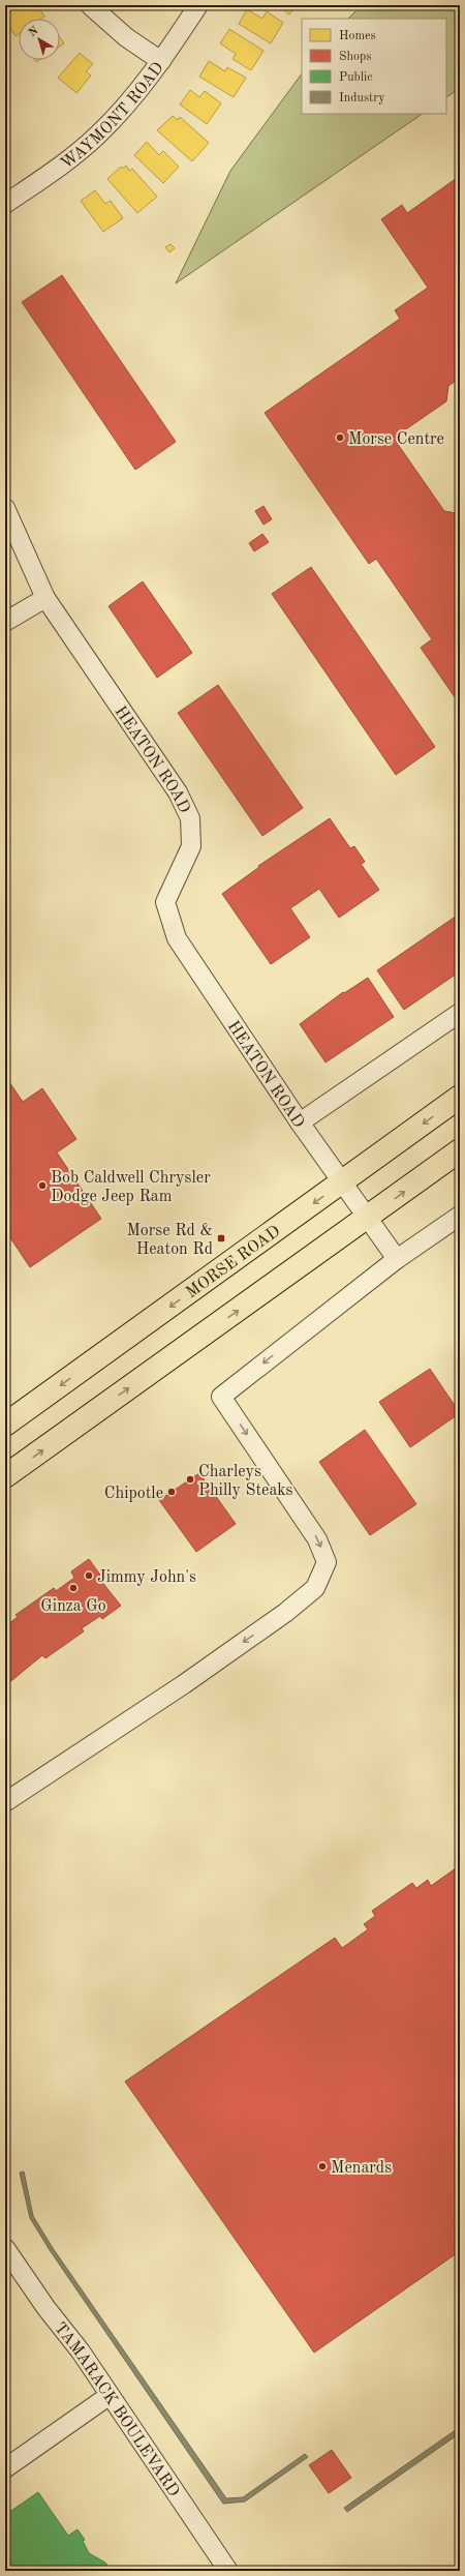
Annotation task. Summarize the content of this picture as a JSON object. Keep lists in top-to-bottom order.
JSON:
{
  "streets": {
    "main road": ["MORSE ROAD"],
    "street": ["WAYMONT ROAD", "HEATON ROAD", "TAMARACK BOULEVARD"]
  },
  "crossings": [
    ["HEATON ROAD", "MORSE ROAD"]
  ],
  "places": {
    "other": [
      "Morse Centre",
      "Bob Caldwell Chrysler Dodge Jeep Ram",
      "Charleys Philly Steaks",
      "Chipotle",
      "Jimmy John's",
      "Ginza Go",
      "Menards"
    ],
    "transit": ["Morse Rd & Heaton Rd"]
  },
  "legend": [
    "Homes",
    "Shops",
    "Public",
    "Industry"
  ],
  "north": "top left"
}
